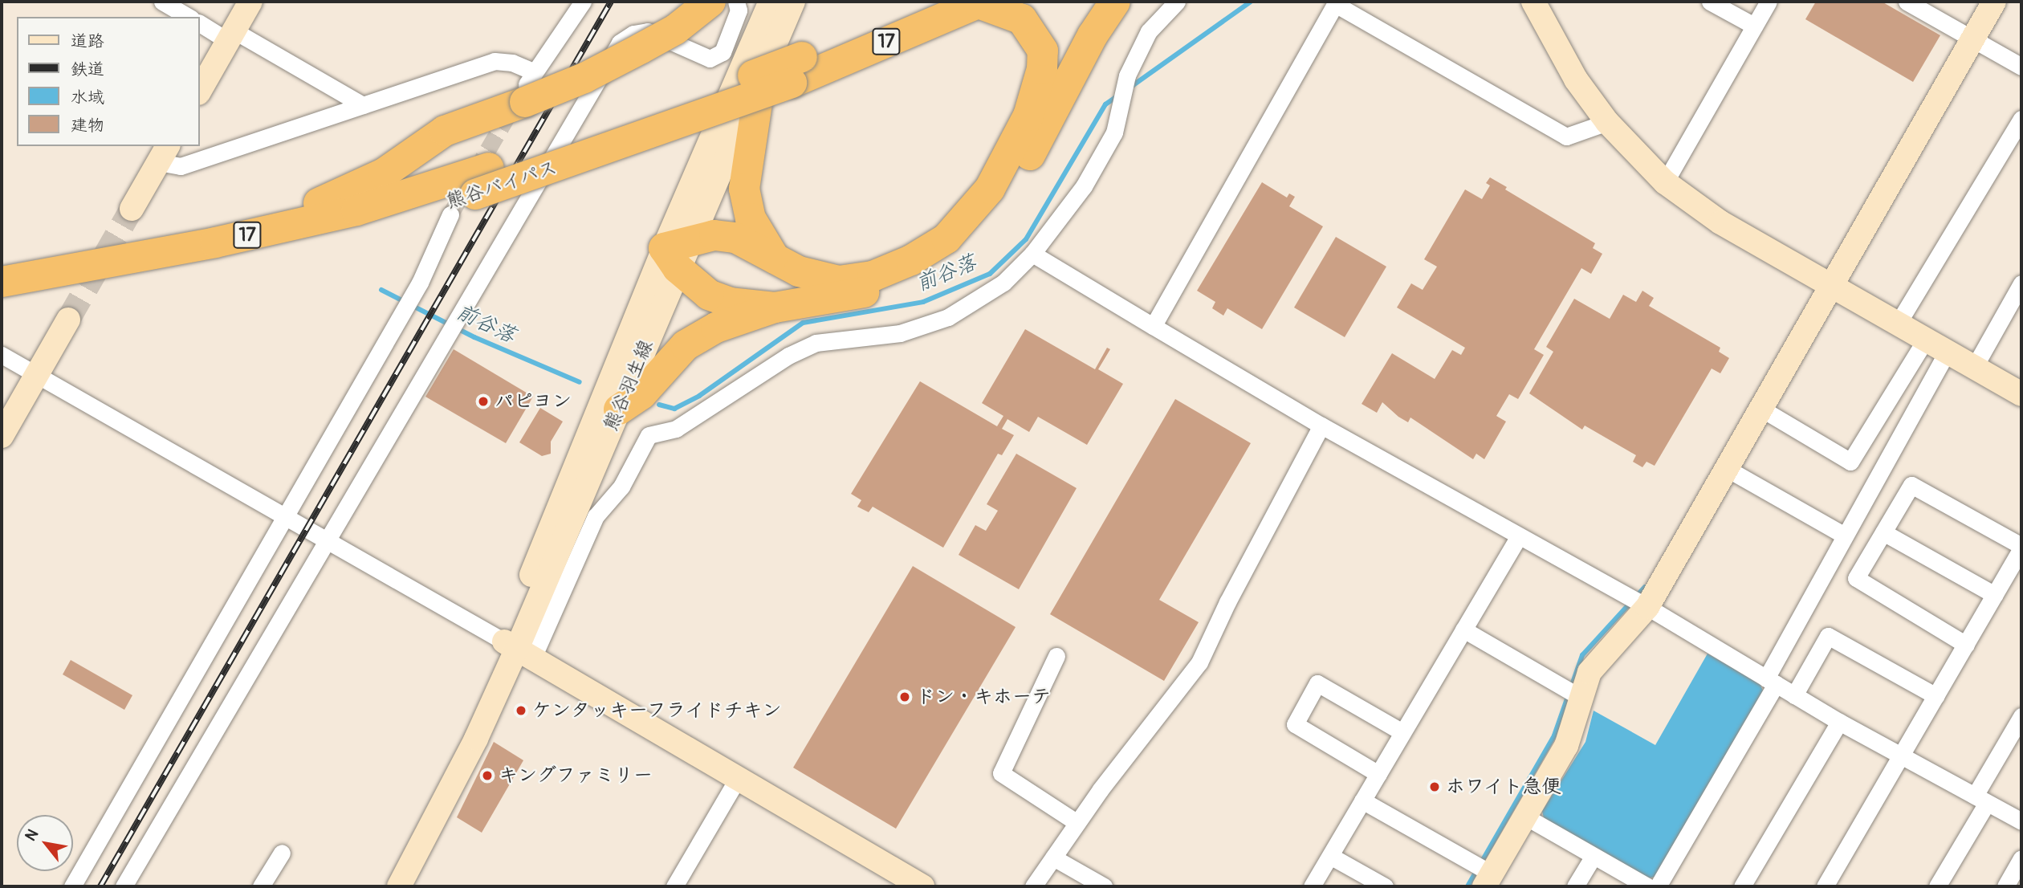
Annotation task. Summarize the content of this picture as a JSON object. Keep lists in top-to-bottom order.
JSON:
{
  "streets": {
    "highway": ["17", "熊谷バイパス"],
    "street": ["熊谷羽生線"]
  },
  "water": ["前谷落"],
  "places": [
    "パピヨン",
    "ドン・キホーテ",
    "ケンタッキーフライドチキン",
    "キングファミリー",
    "ホワイト急便"
  ],
  "legend": [
    "道路",
    "鉄道",
    "水域",
    "建物"
  ],
  "north": "top left"
}
